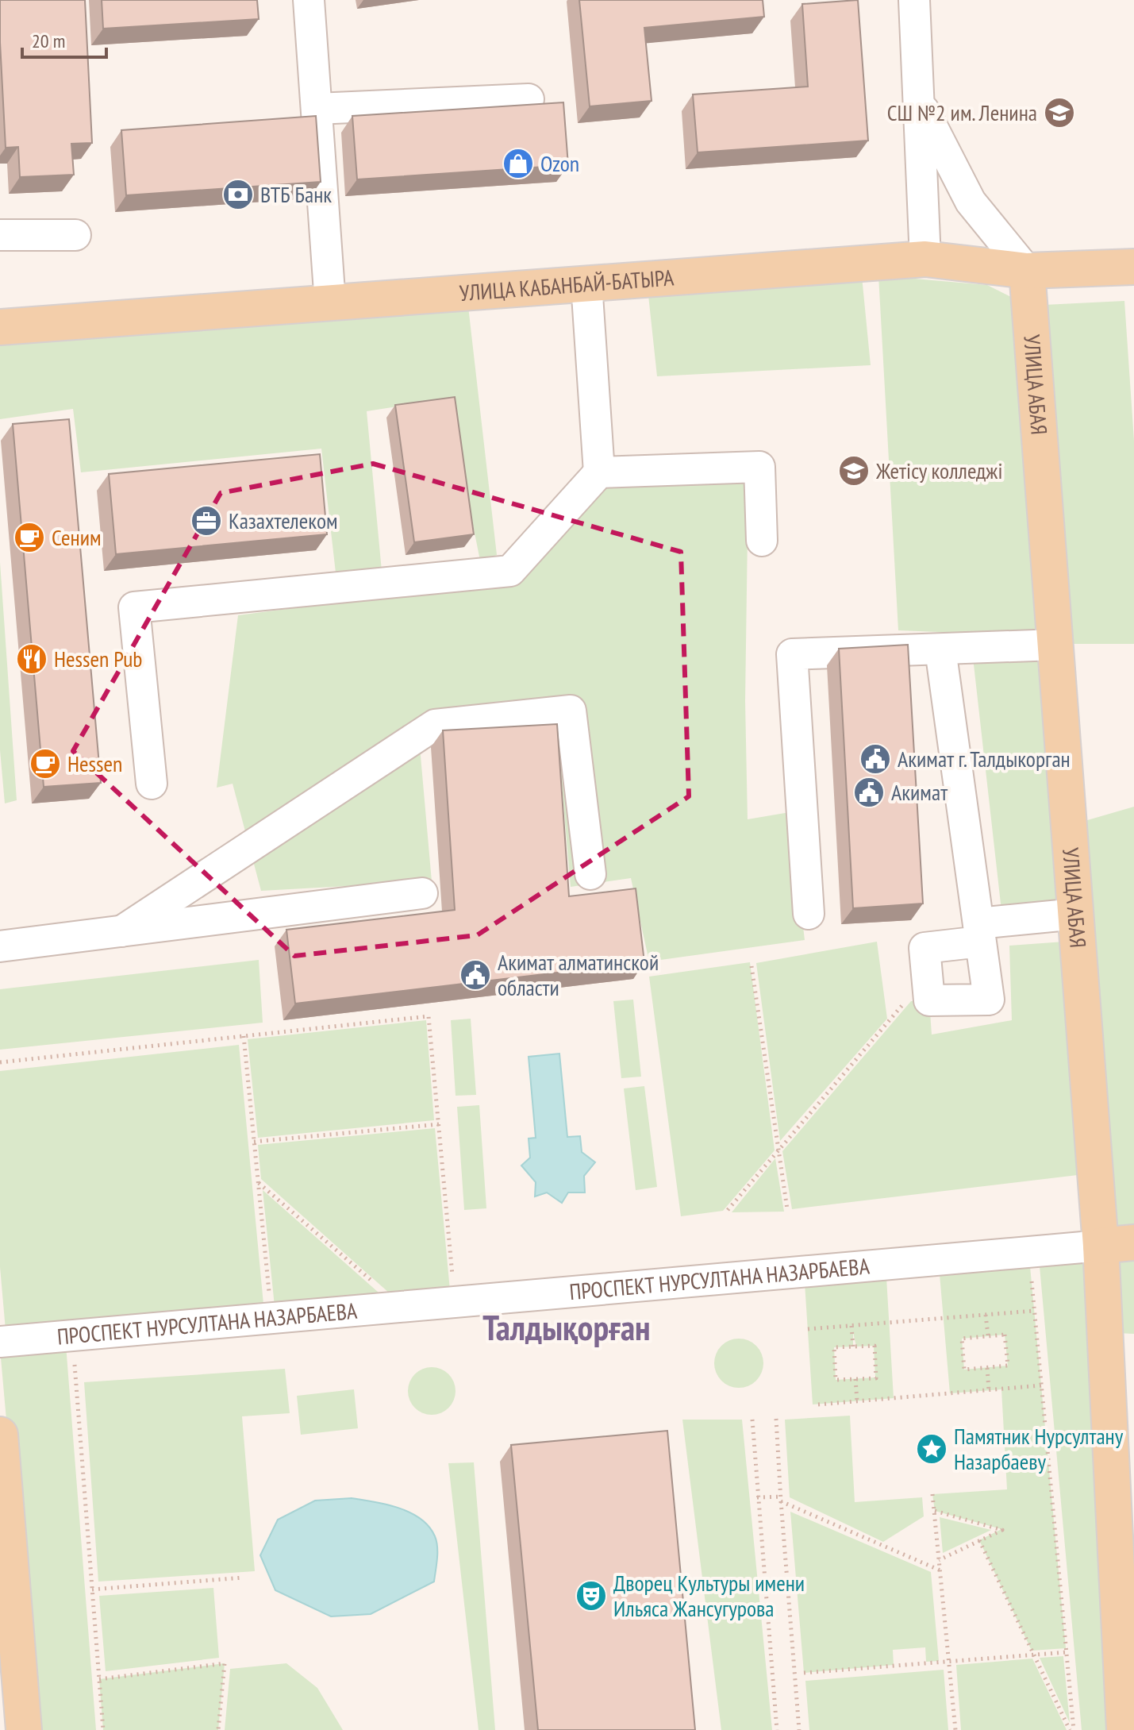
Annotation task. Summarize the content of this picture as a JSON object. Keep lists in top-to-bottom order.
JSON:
{
  "streets": {
    "main road": ["УЛИЦА КАБАНБАЙ-БАТЫРА", "УЛИЦА АБАЯ"],
    "street": ["ПРОСПЕКТ НУРСУЛТАНА НАЗАРБАЕВА"]
  },
  "crossings": [
    ["УЛИЦА КАБАНБАЙ-БАТЫРА", "УЛИЦА АБАЯ"],
    ["УЛИЦА АБАЯ", "ПРОСПЕКТ НУРСУЛТАНА НАЗАРБАЕВА"]
  ],
  "districts": ["Талдықорған"],
  "places": {
    "school or university": ["СШ №2 им. Ленина", "Жетісу колледжі"],
    "shop": ["Ozon"],
    "bank": ["ВТБ Банк"],
    "office": ["Казахтелеком"],
    "cafe": ["Сеним", "Hessen"],
    "restaurant": ["Hessen Pub"],
    "public building": ["Акимат г. Талдыкорган", "Акимат", "Акимат алматинской области"],
    "place": ["Памятник Нурсултану Назарбаеву"],
    "theatre": ["Дворец Культуры имени Ильяса Жансугурова"]
  },
  "scale_bar": "20 m"
}
